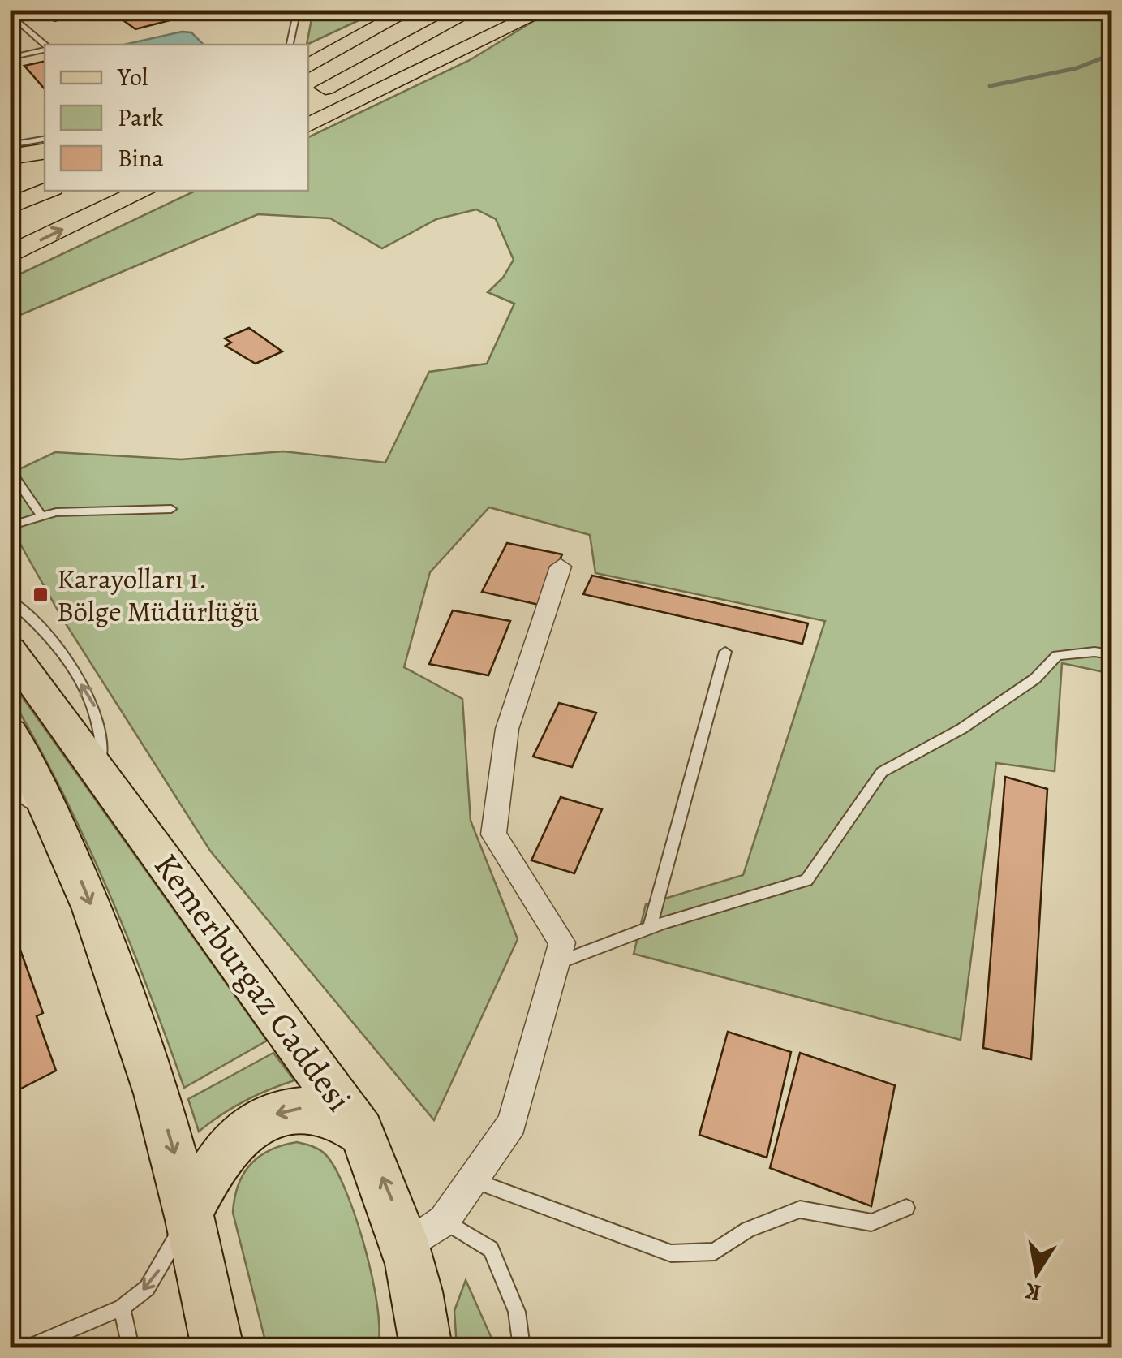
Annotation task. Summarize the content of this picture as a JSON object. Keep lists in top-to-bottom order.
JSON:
{
  "streets": {
    "main road": ["Kemerburgaz Caddesi"]
  },
  "places": {
    "transit": ["Karayolları 1. Bölge Müdürlüğü"]
  },
  "legend": ["Yol", "Park", "Bina"],
  "north": "bottom"
}
